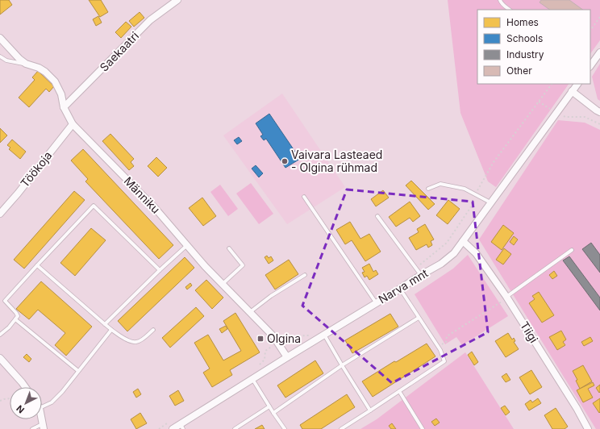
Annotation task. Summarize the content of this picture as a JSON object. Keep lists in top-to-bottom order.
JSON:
{
  "streets": {
    "street": [
      "Saekaatri",
      "Töökoja",
      "Männiku",
      "Narva mnt",
      "Tiigi"
    ]
  },
  "crossings": [
    ["Saekaatri", "Männiku"],
    ["Töökoja", "Männiku"],
    ["Männiku", "Narva mnt"],
    ["Narva mnt", "Tiigi"]
  ],
  "places": {
    "other": ["Vaivara Lasteaed - Olgina rühmad"],
    "transit": ["Olgina"]
  },
  "legend": [
    "Homes",
    "Schools",
    "Industry",
    "Other"
  ],
  "north": "bottom left"
}
